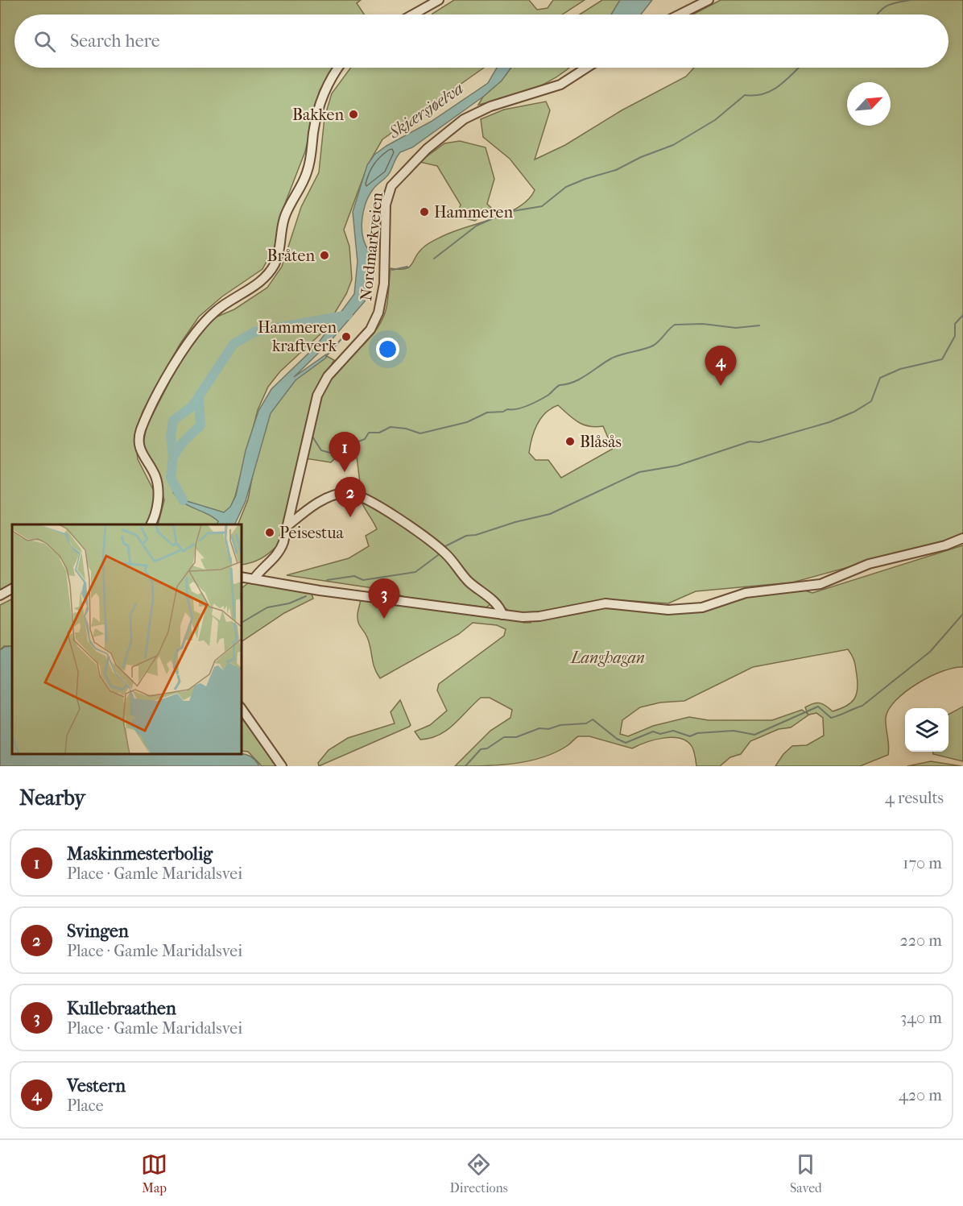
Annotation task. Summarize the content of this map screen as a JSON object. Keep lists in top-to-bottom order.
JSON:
{
  "streets": {
    "street": ["Nordmarkveien"]
  },
  "water": ["Skjærsjøelva"],
  "parks": ["Langhagan"],
  "places": [
    "Bakken",
    "Hammeren",
    "Bråten",
    "Hammeren kraftverk",
    "Blåsås",
    "Peisestua"
  ],
  "north": "top right",
  "page": {
    "search": "Search here",
    "pins": [
      "4",
      "1",
      "2",
      "3"
    ],
    "heading": ["Nearby", "4 results"],
    "list": [
      {
        "mark": "1",
        "name": "Maskinmesterbolig",
        "note": "Place · Gamle Maridalsvei",
        "value": "170 m"
      },
      {
        "mark": "2",
        "name": "Svingen",
        "note": "Place · Gamle Maridalsvei",
        "value": "220 m"
      },
      {
        "mark": "3",
        "name": "Kullebraathen",
        "note": "Place · Gamle Maridalsvei",
        "value": "340 m"
      },
      {
        "mark": "4",
        "name": "Vestern",
        "note": "Place",
        "value": "420 m"
      }
    ],
    "nav": ["Map", "Directions", "Saved"]
  }
}
